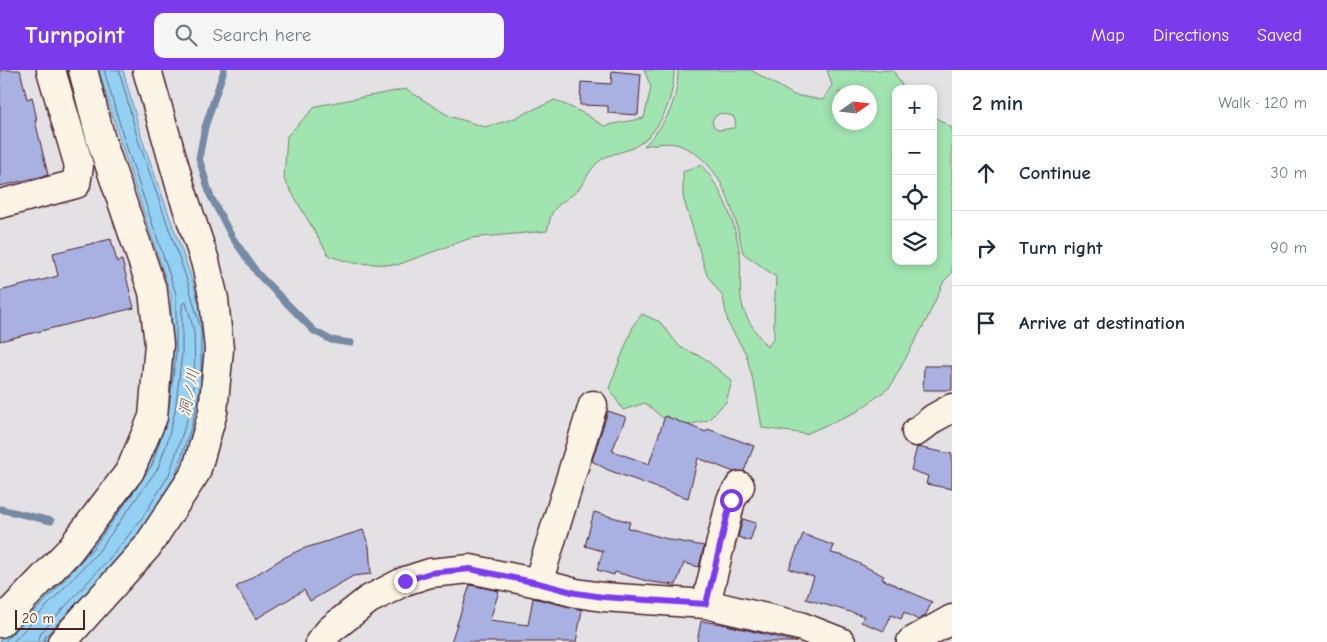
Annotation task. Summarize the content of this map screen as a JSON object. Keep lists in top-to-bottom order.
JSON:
{
  "water": ["洞ノ川"],
  "scale_bar": "20 m",
  "north": "right",
  "page": {
    "header": "Turnpoint",
    "search": "Search here",
    "nav": ["Map", "Directions", "Saved"],
    "heading": ["2 min", "Walk · 120 m"],
    "map_buttons": ["+", "−"],
    "list": [
      ["Continue", "30 m"],
      ["Turn right", "90 m"],
      "Arrive at destination"
    ],
    "scale": "20 m"
  }
}
